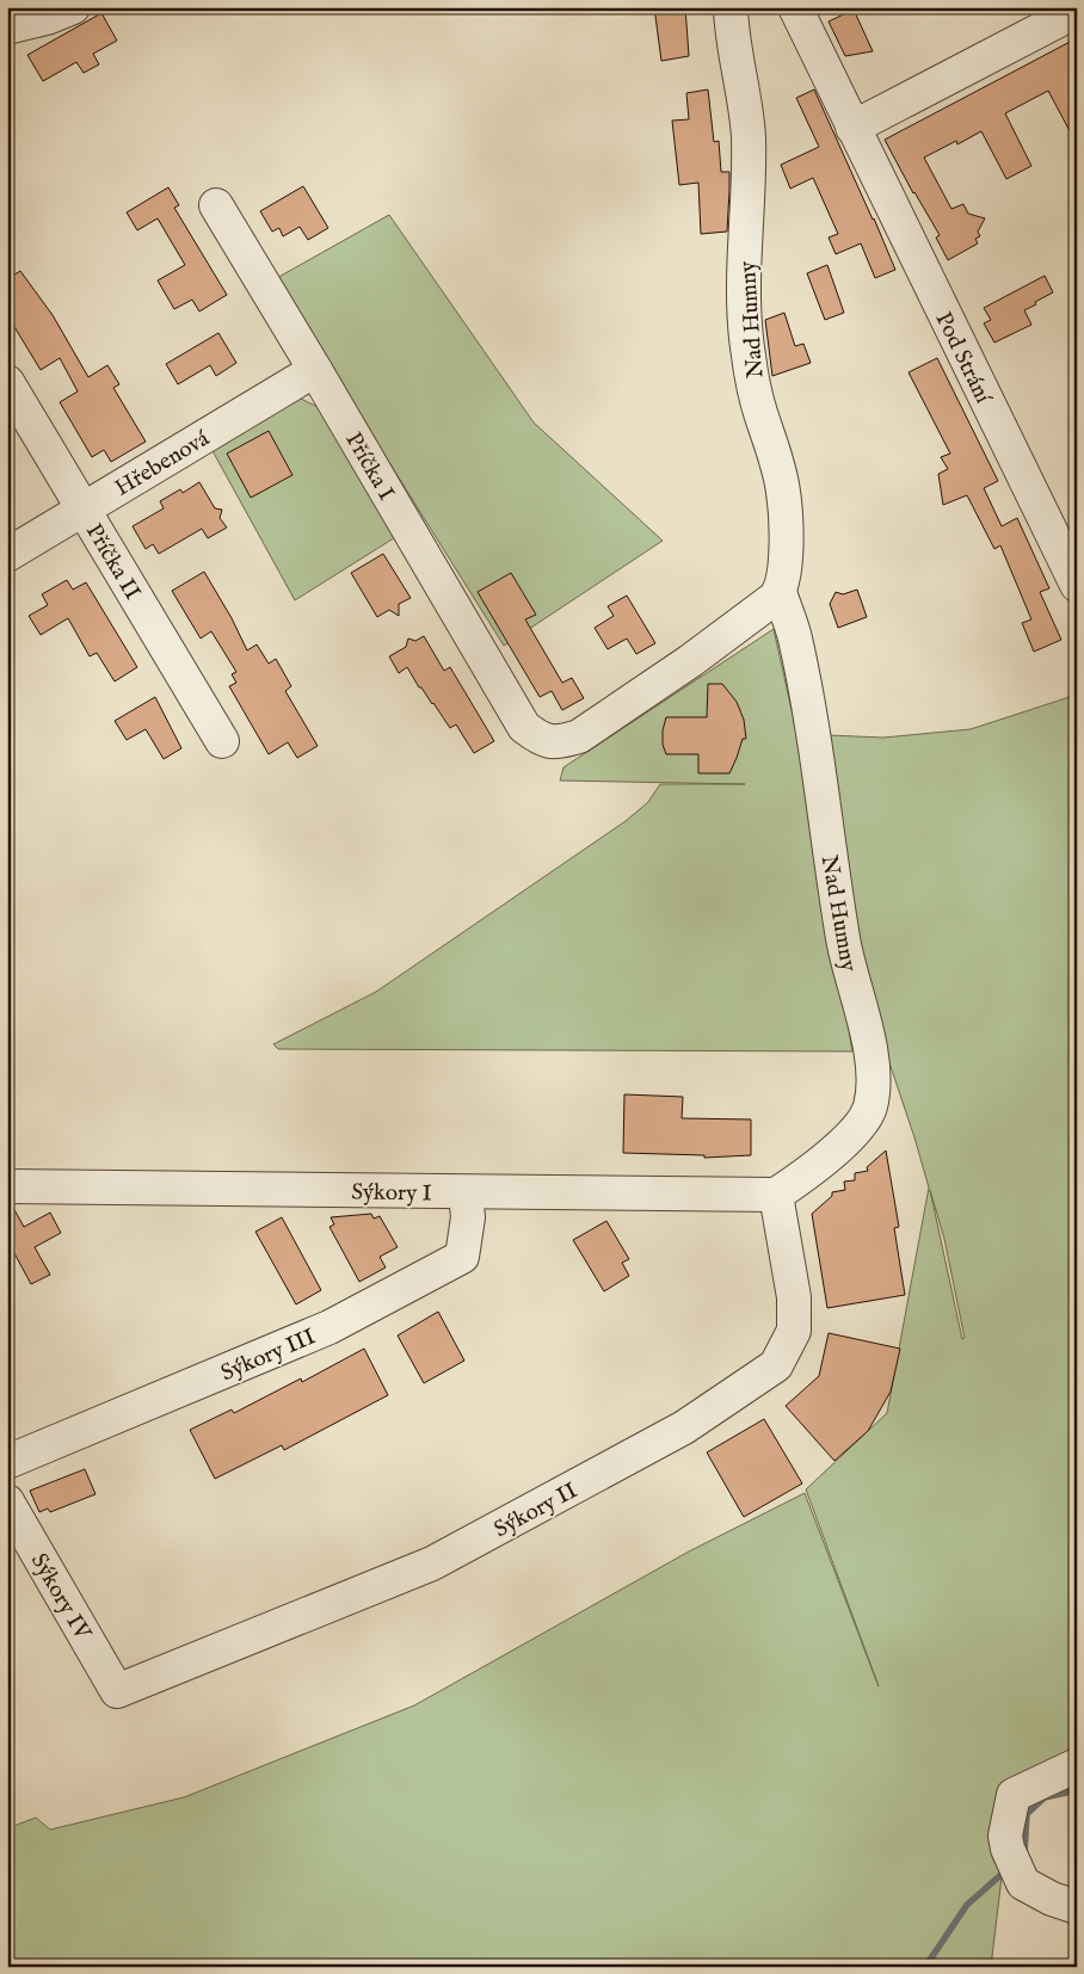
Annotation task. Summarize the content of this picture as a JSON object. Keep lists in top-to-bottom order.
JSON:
{
  "streets": {
    "street": [
      "Nad Humny",
      "Pod Strání",
      "Hřebenová",
      "Příčka I",
      "Příčka II",
      "Sýkory I",
      "Sýkory III",
      "Sýkory II",
      "Sýkory IV"
    ]
  },
  "crossings": [
    ["Nad Humny", "Příčka I"],
    ["Nad Humny", "Sýkory I"],
    ["Nad Humny", "Sýkory II"],
    ["Hřebenová", "Příčka I"],
    ["Hřebenová", "Příčka II"],
    ["Sýkory I", "Sýkory III"],
    ["Sýkory I", "Sýkory II"],
    ["Sýkory II", "Sýkory IV"]
  ]
}
